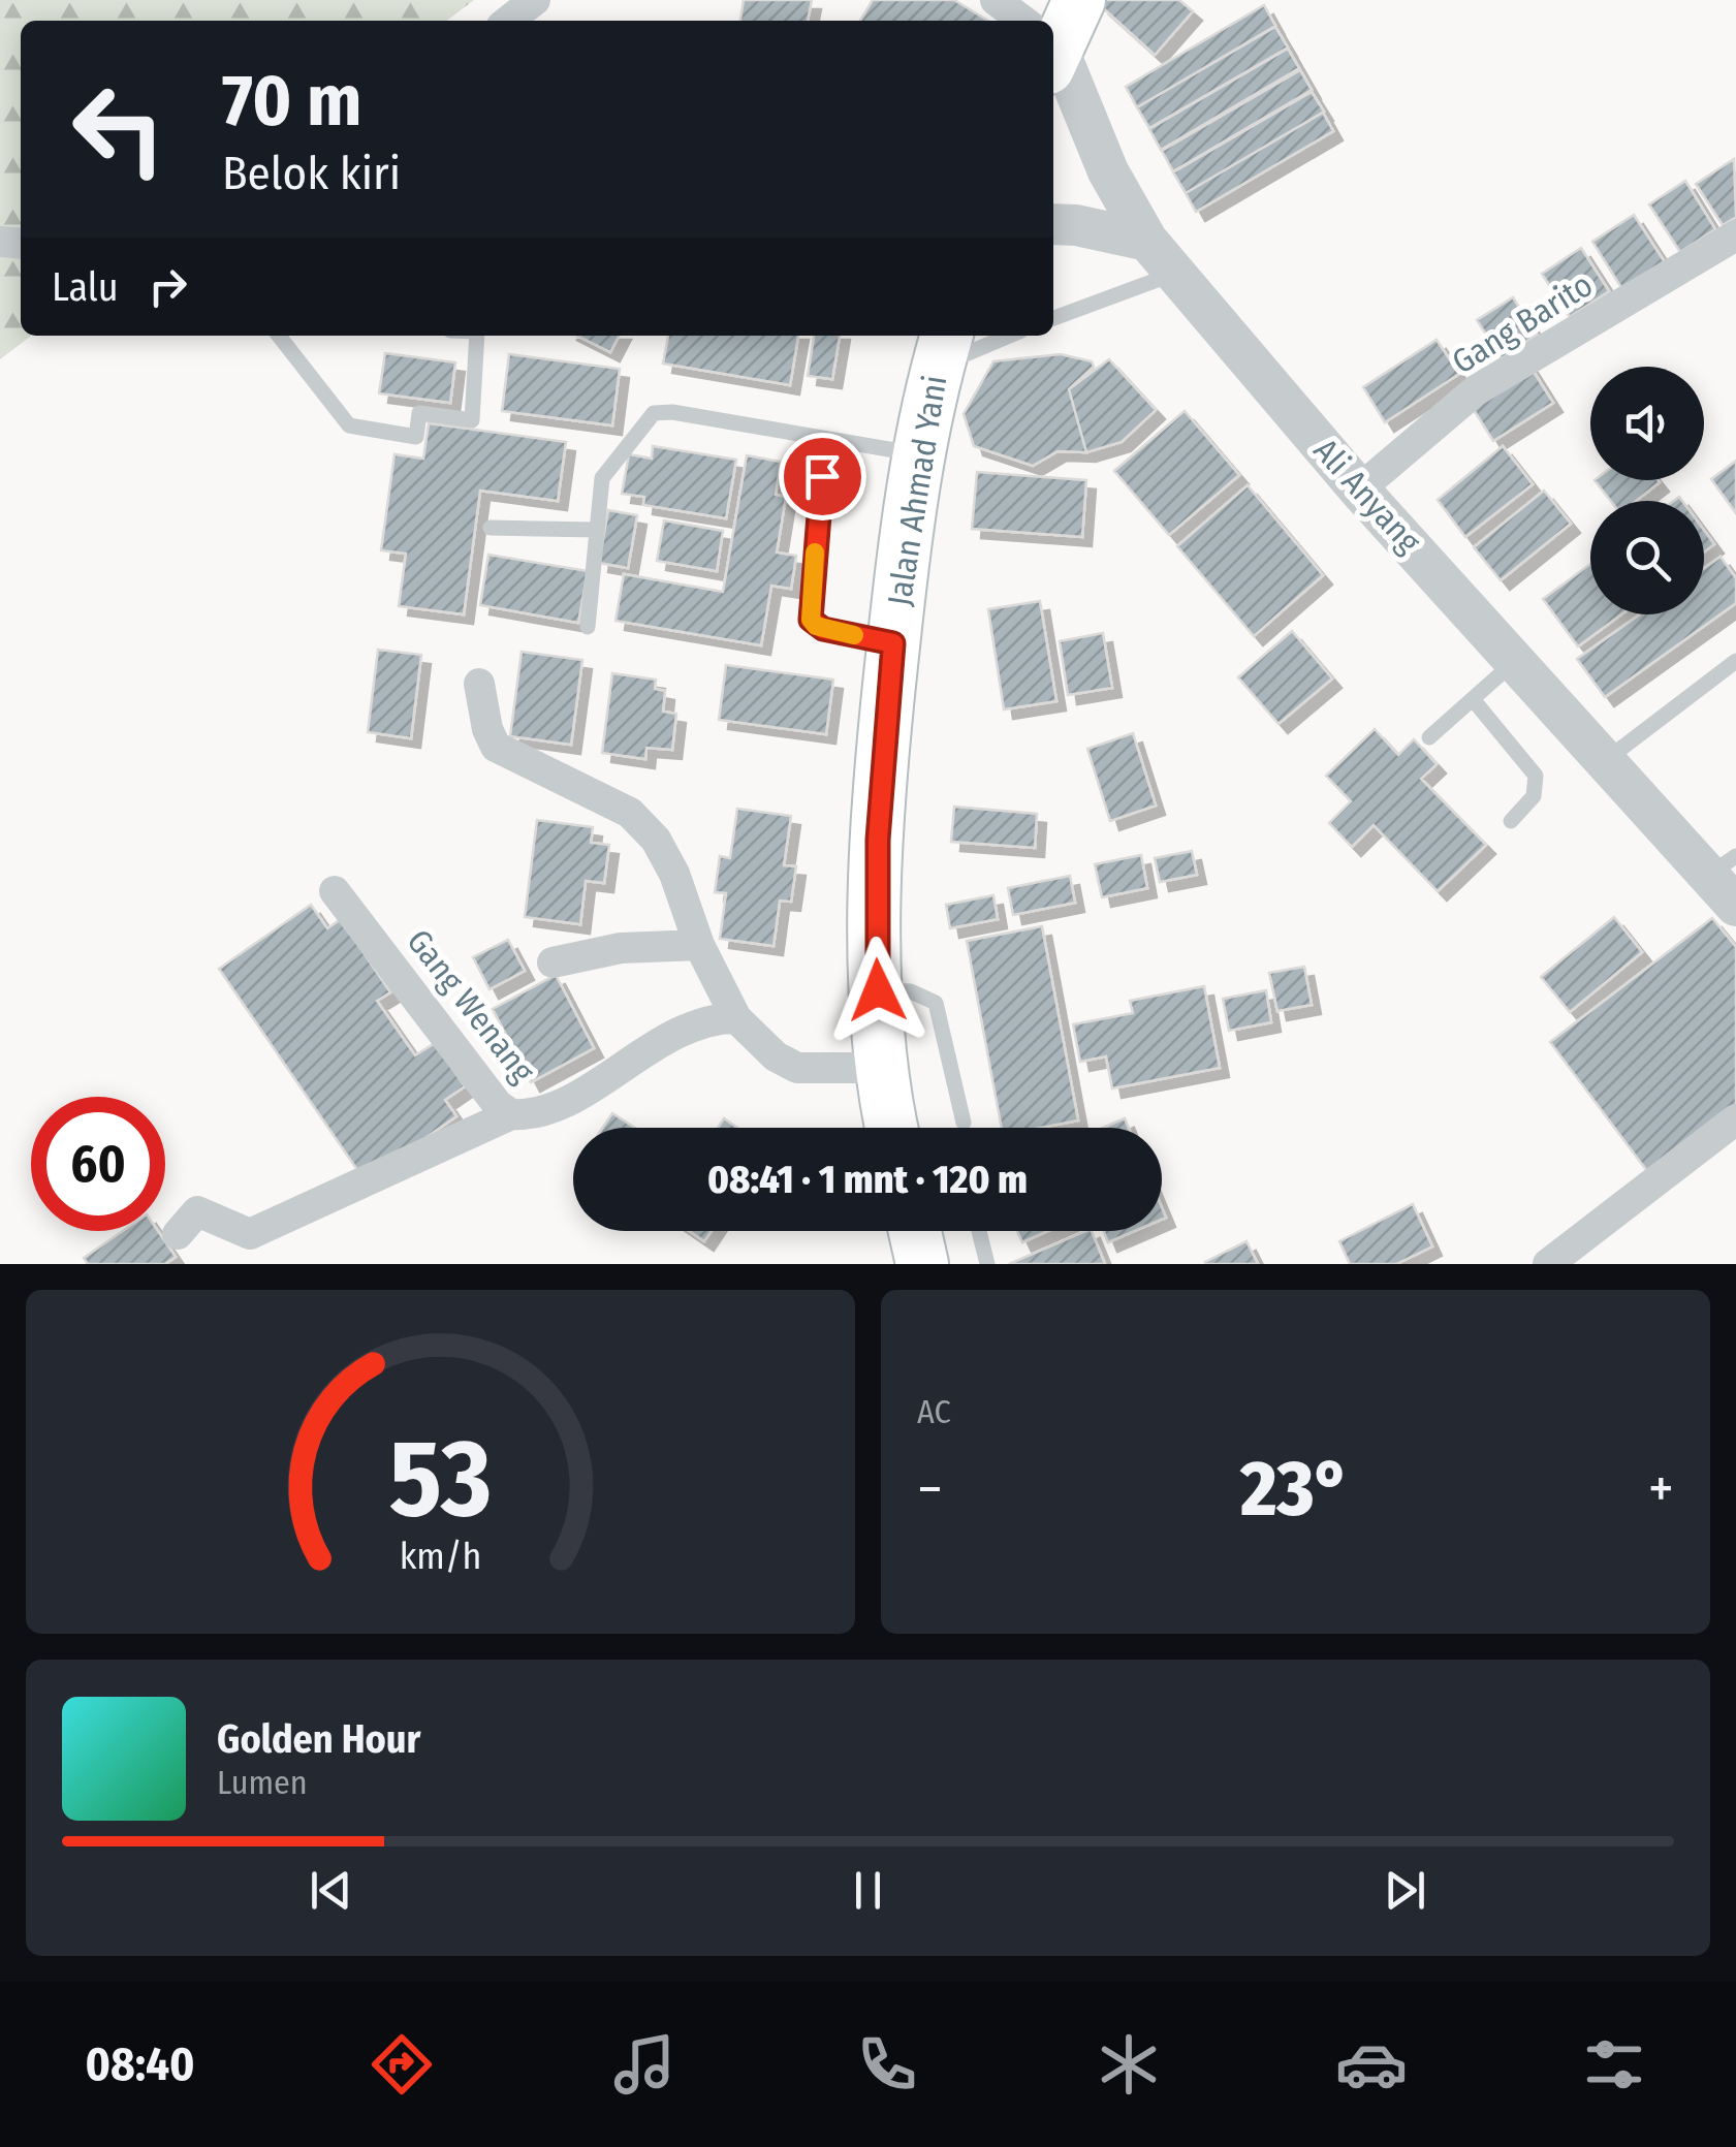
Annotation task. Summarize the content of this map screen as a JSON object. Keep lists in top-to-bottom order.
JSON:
{
  "streets": {
    "main road": ["Jalan Ahmad Yani"],
    "street": ["Gang Barito", "Ali Anyang", "Gang Wenang"]
  },
  "crossings": [
    ["Gang Barito", "Ali Anyang"]
  ],
  "page": {
    "turn": ["70 m", "Belok kiri"],
    "then": "Lalu",
    "limit": "60",
    "trip": "08:41 · 1 mnt · 120 m",
    "tile": "AC",
    "heat": ["−", "23°", "+"],
    "song": ["Golden Hour", "Lumen"],
    "tabs": "08:40",
    "gauge": ["53", "km/h"]
  }
}
